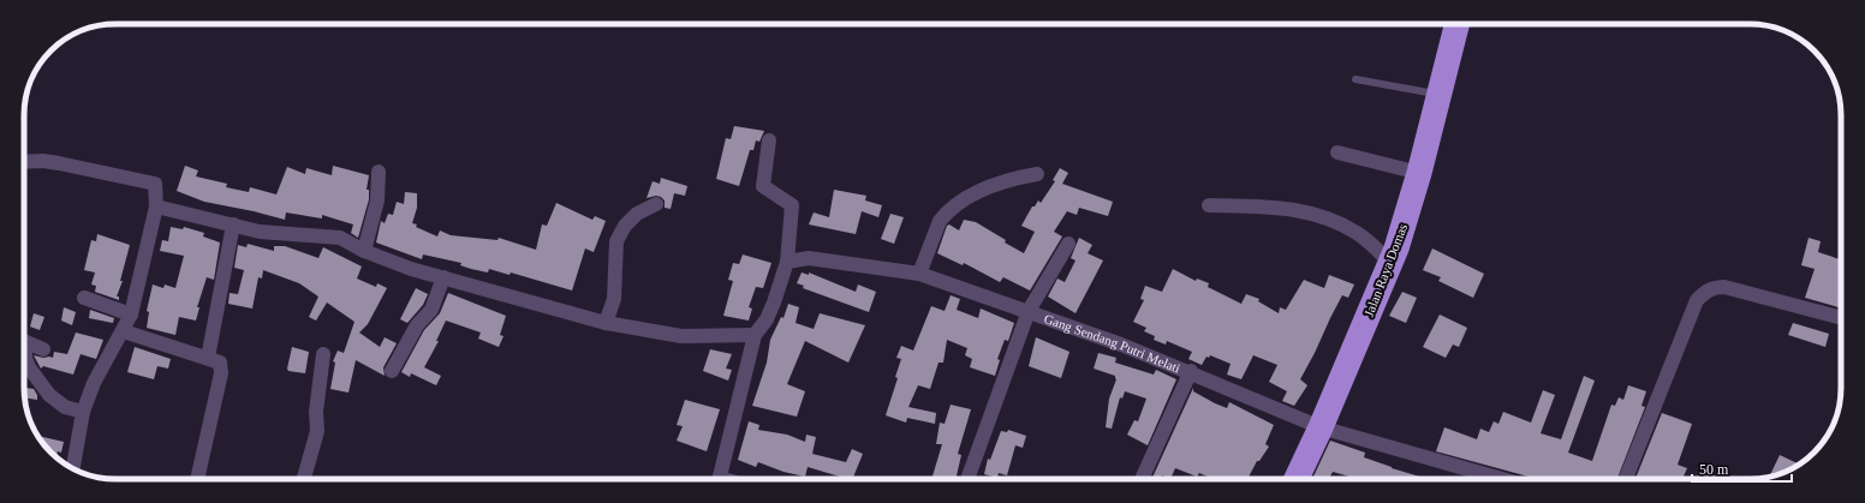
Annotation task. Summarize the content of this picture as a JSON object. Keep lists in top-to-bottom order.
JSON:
{
  "streets": {
    "highway": ["Jalan Raya Domas"],
    "street": ["Gang Sendang Putri Melati"]
  },
  "crossings": [
    ["Jalan Raya Domas", "Gang Sendang Putri Melati"]
  ],
  "scale_bar": "50 m"
}
